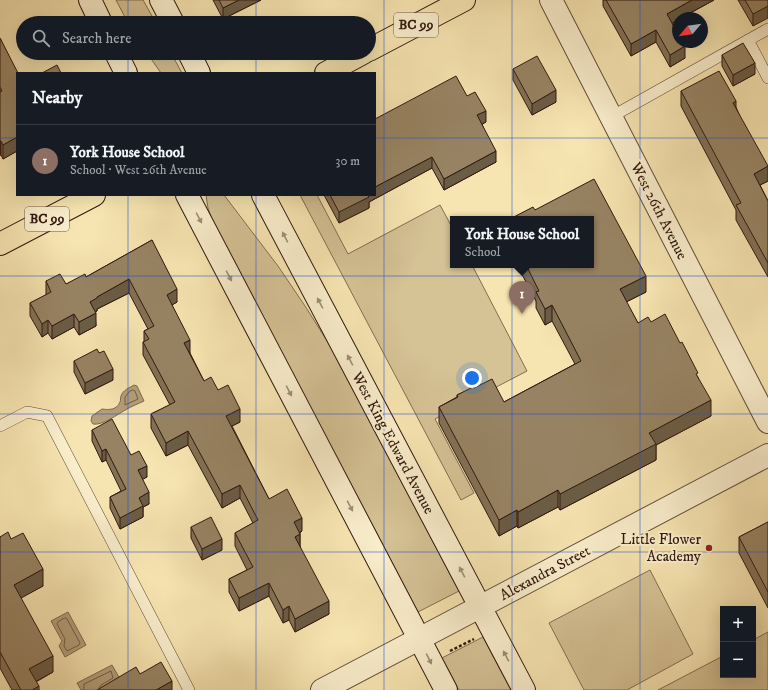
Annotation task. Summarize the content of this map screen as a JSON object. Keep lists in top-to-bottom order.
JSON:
{
  "streets": {
    "highway": ["BC 99"],
    "main road": ["West 26th Avenue", "West King Edward Avenue", "Alexandra Street"]
  },
  "crossings": [
    ["West King Edward Avenue", "Alexandra Street"]
  ],
  "places": ["Little Flower Academy"],
  "north": "bottom left",
  "page": {
    "search": "Search here",
    "heading": "Nearby",
    "list": [
      {
        "mark": "1",
        "name": "York House School",
        "note": "School · West 26th Avenue",
        "value": "30 m"
      }
    ],
    "popup": ["York House School", "School"],
    "pins": "1",
    "map_buttons": ["+", "−"]
  }
}
